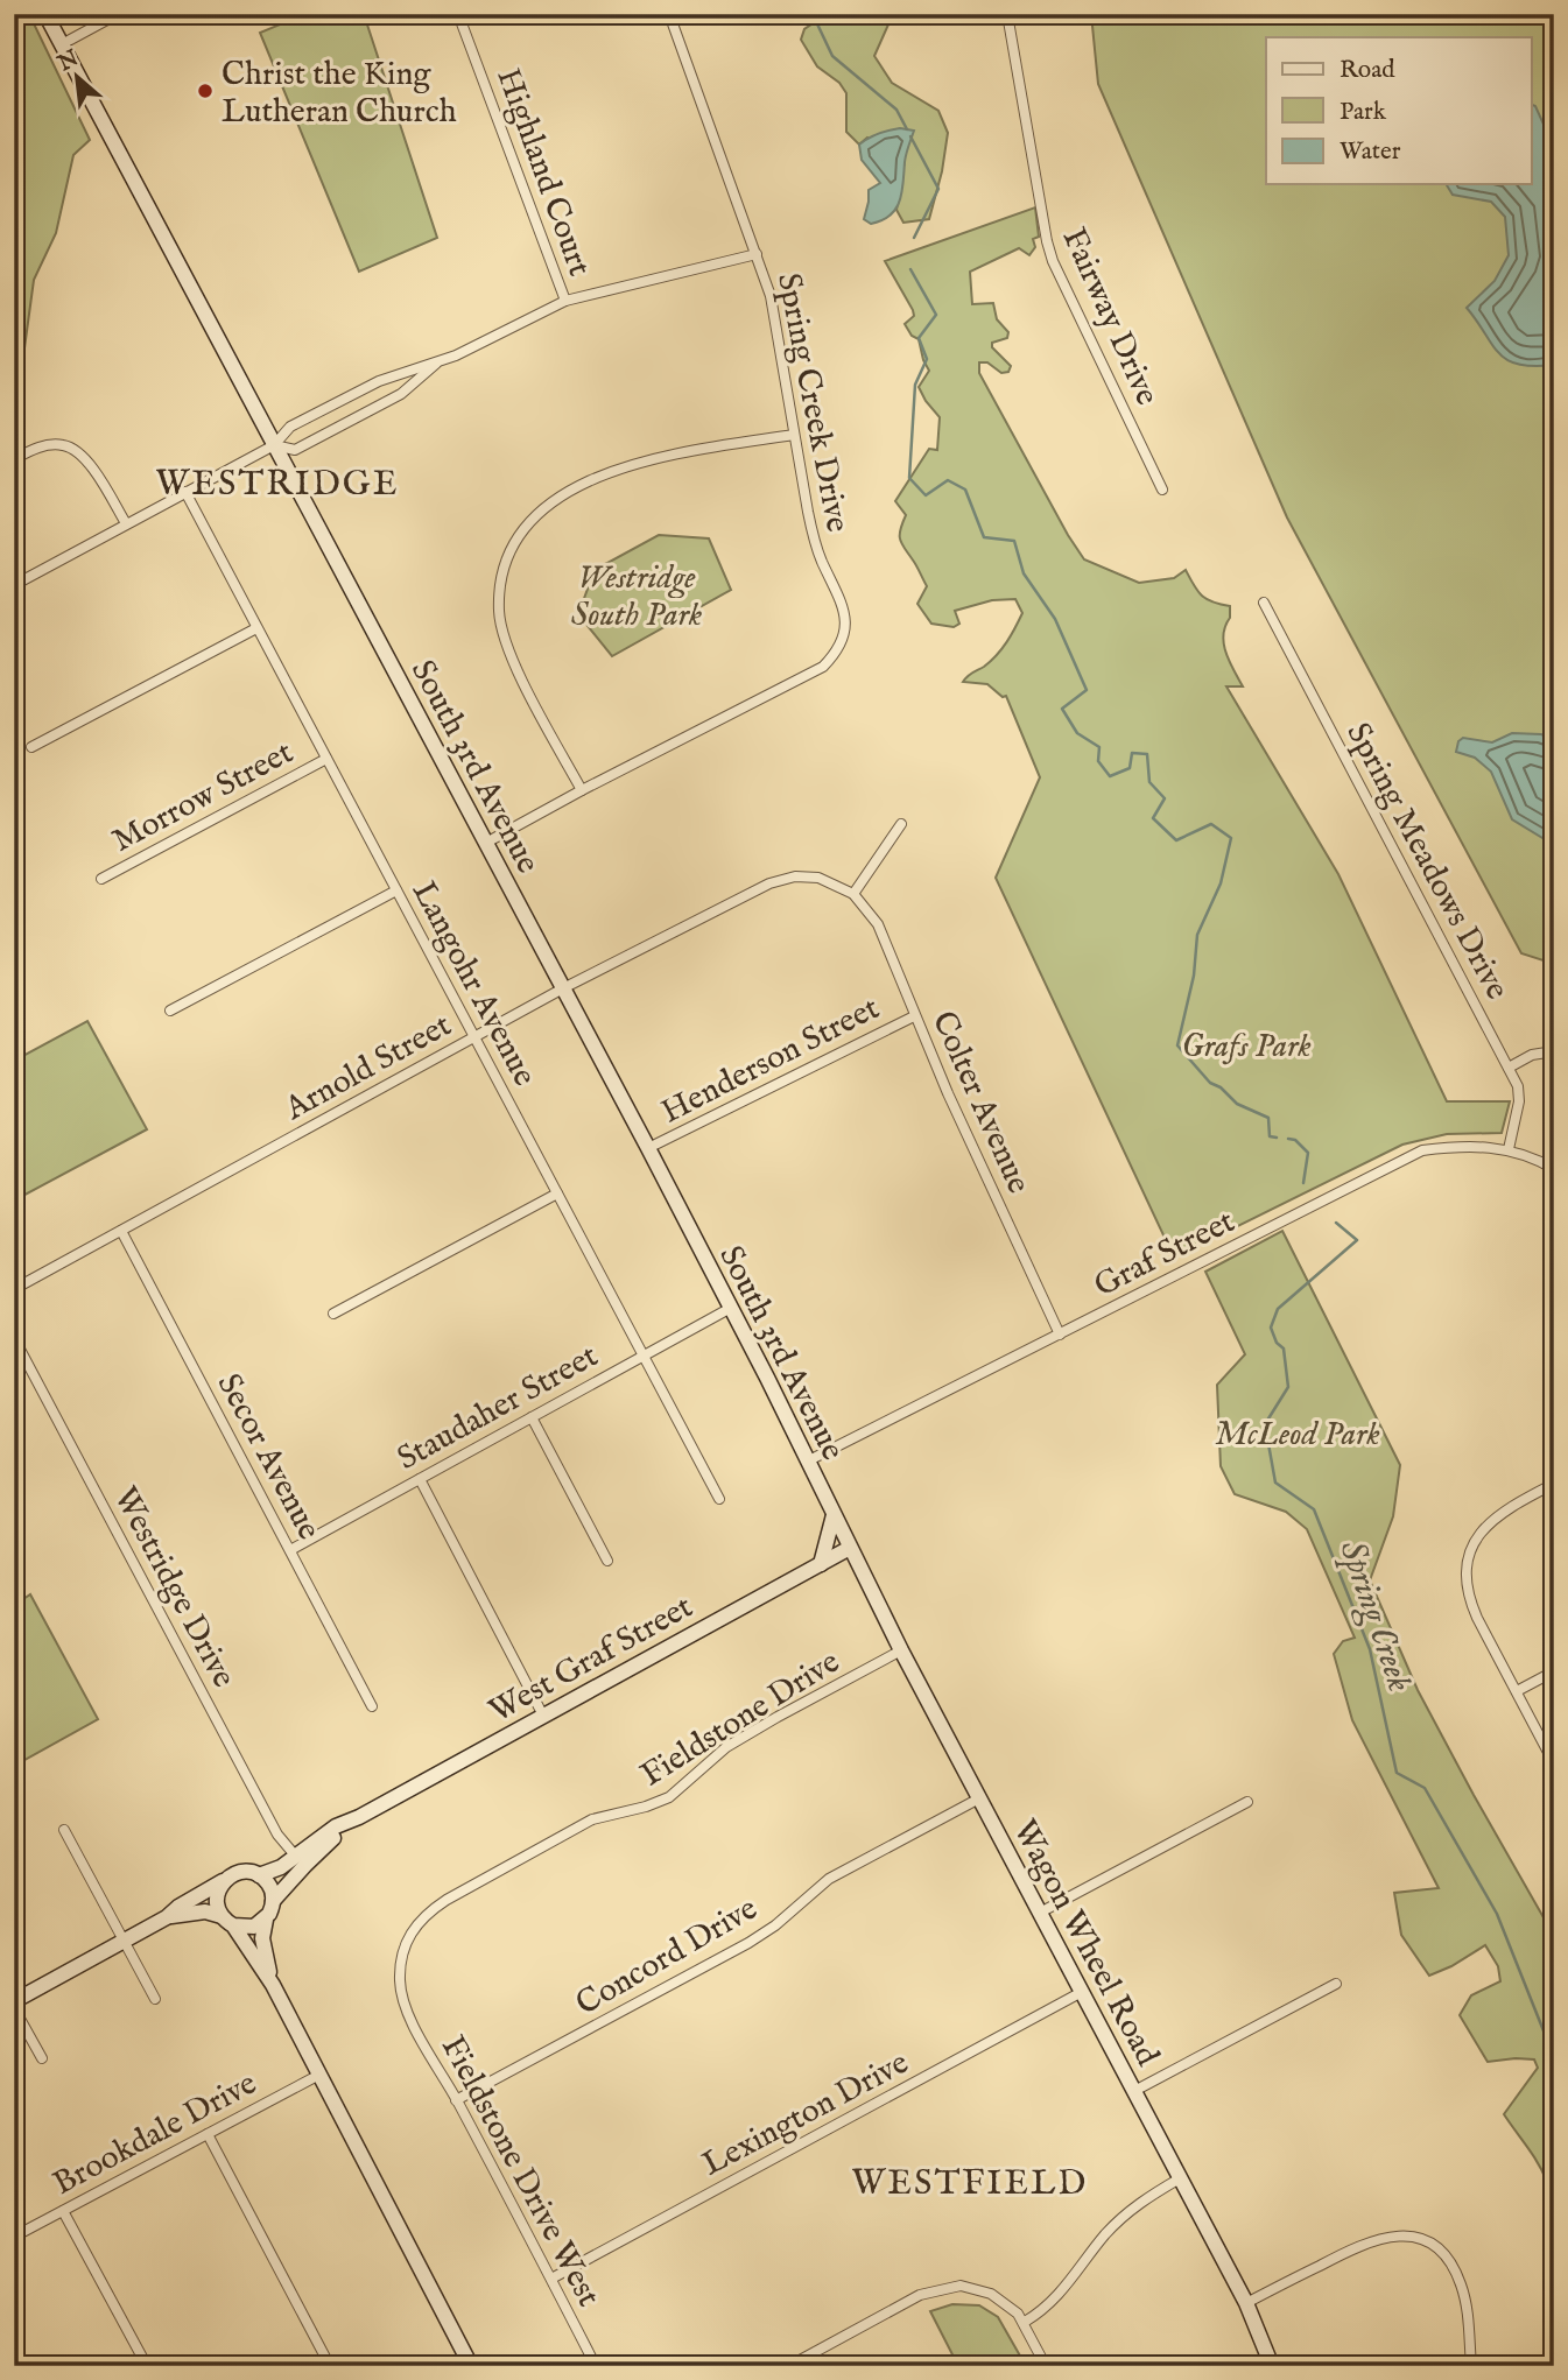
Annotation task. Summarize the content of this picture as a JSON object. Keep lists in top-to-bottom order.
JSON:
{
  "streets": {
    "main road": ["South 3rd Avenue", "West Graf Street", "Wagon Wheel Road"],
    "street": [
      "Highland Court",
      "Fairway Drive",
      "Spring Creek Drive",
      "Morrow Street",
      "Spring Meadows Drive",
      "Langohr Avenue",
      "Henderson Street",
      "Arnold Street",
      "Colter Avenue",
      "Graf Street",
      "Staudaher Street",
      "Secor Avenue",
      "Westridge Drive",
      "Fieldstone Drive",
      "Concord Drive",
      "Lexington Drive",
      "Brookdale Drive",
      "Fieldstone Drive West"
    ]
  },
  "crossings": [
    ["Spring Creek Drive", "South 3rd Avenue"],
    ["South 3rd Avenue", "Henderson Street"],
    ["South 3rd Avenue", "Arnold Street"],
    ["South 3rd Avenue", "Graf Street"],
    ["South 3rd Avenue", "Staudaher Street"],
    ["South 3rd Avenue", "West Graf Street"],
    ["South 3rd Avenue", "Wagon Wheel Road"],
    ["Morrow Street", "Langohr Avenue"],
    ["Spring Meadows Drive", "Graf Street"],
    ["Langohr Avenue", "Arnold Street"],
    ["Langohr Avenue", "Staudaher Street"],
    ["Henderson Street", "Colter Avenue"],
    ["Arnold Street", "Colter Avenue"],
    ["Arnold Street", "Secor Avenue"],
    ["Colter Avenue", "Graf Street"],
    ["Staudaher Street", "Secor Avenue"],
    ["Westridge Drive", "West Graf Street"],
    ["West Graf Street", "Wagon Wheel Road"],
    ["Fieldstone Drive", "Wagon Wheel Road"],
    ["Fieldstone Drive", "Fieldstone Drive West"],
    ["Wagon Wheel Road", "Concord Drive"],
    ["Wagon Wheel Road", "Lexington Drive"],
    ["Concord Drive", "Fieldstone Drive West"],
    ["Lexington Drive", "Fieldstone Drive West"]
  ],
  "districts": ["WESTRIDGE", "WESTFIELD"],
  "water": ["Spring Creek"],
  "parks": ["Westridge South Park", "Grafs Park", "McLeod Park"],
  "places": ["Christ the King Lutheran Church"],
  "legend": ["Road", "Park", "Water"],
  "north": "top left"
}
